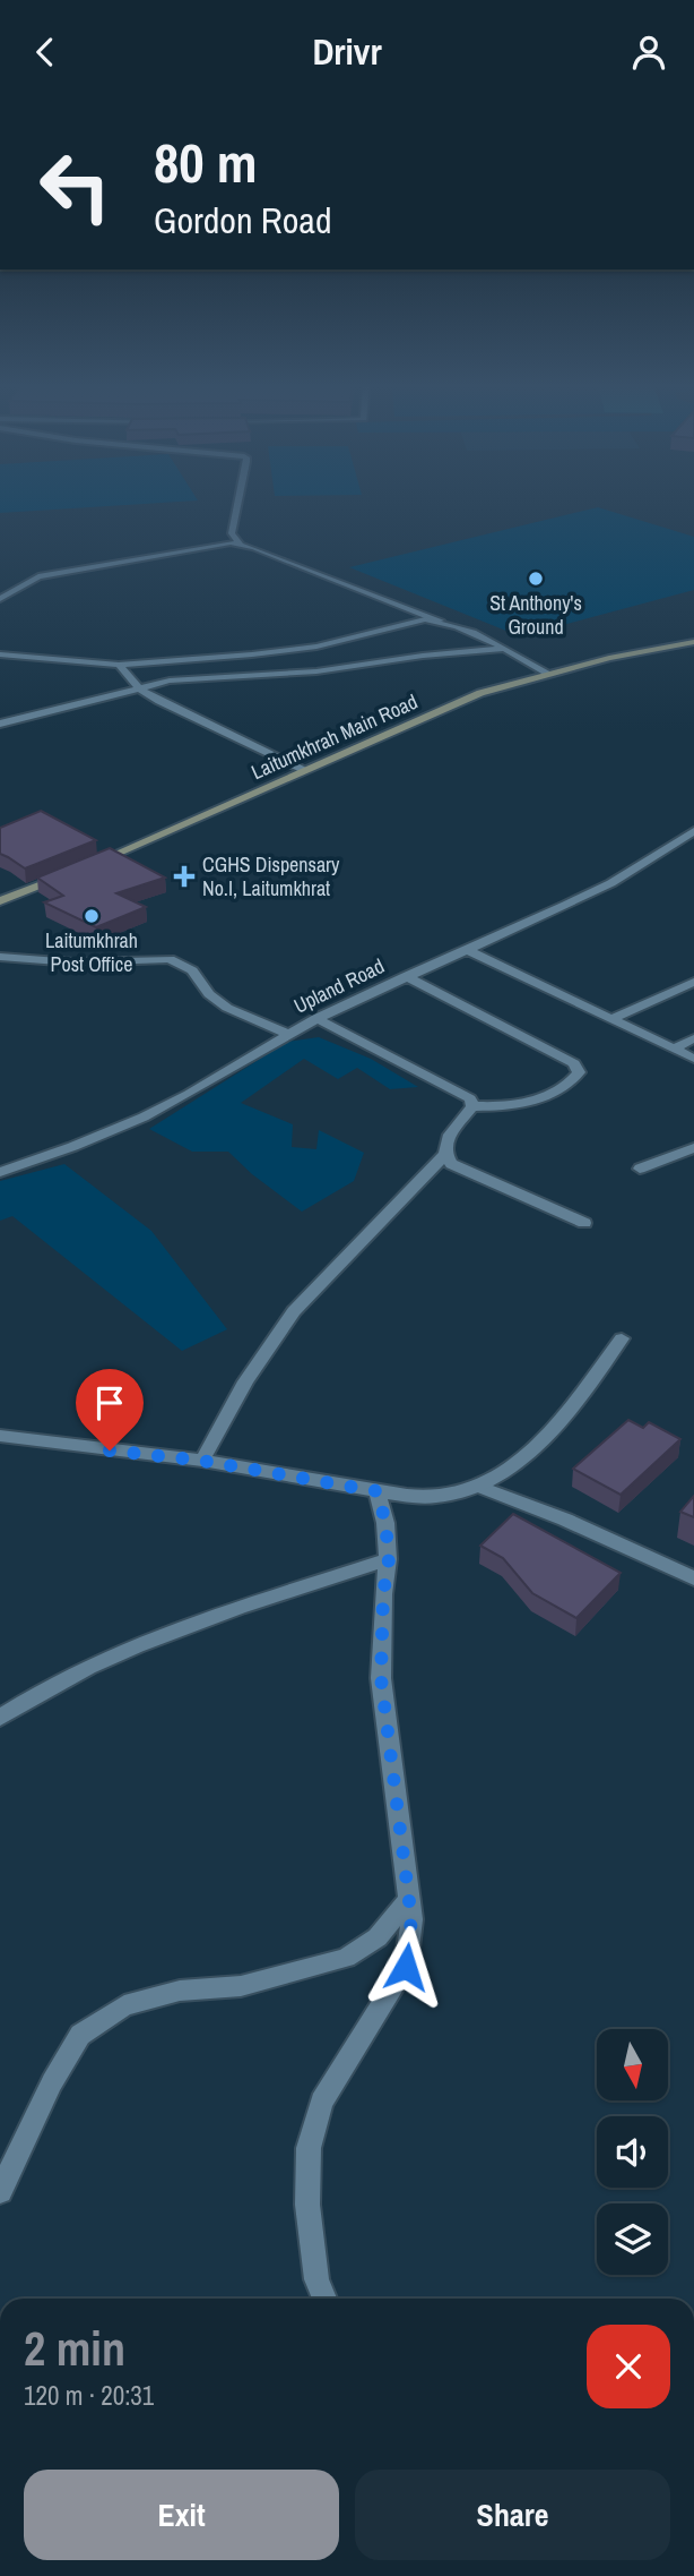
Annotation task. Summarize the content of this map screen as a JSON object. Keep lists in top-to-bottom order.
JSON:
{
  "streets": {
    "street": ["Laitumkhrah Main Road", "Upland Road"]
  },
  "places": {
    "other": ["St Anthony's Ground", "Laitumkhrah Post Office"],
    "health": ["CGHS Dispensary No.I, Laitumkhrat"]
  },
  "north": "bottom",
  "page": {
    "header": "Drivr",
    "turn": ["80 m", "Gordon Road"],
    "heading": ["2 min", "120 m · 20:31"],
    "buttons": ["Exit", "Share"]
  }
}
